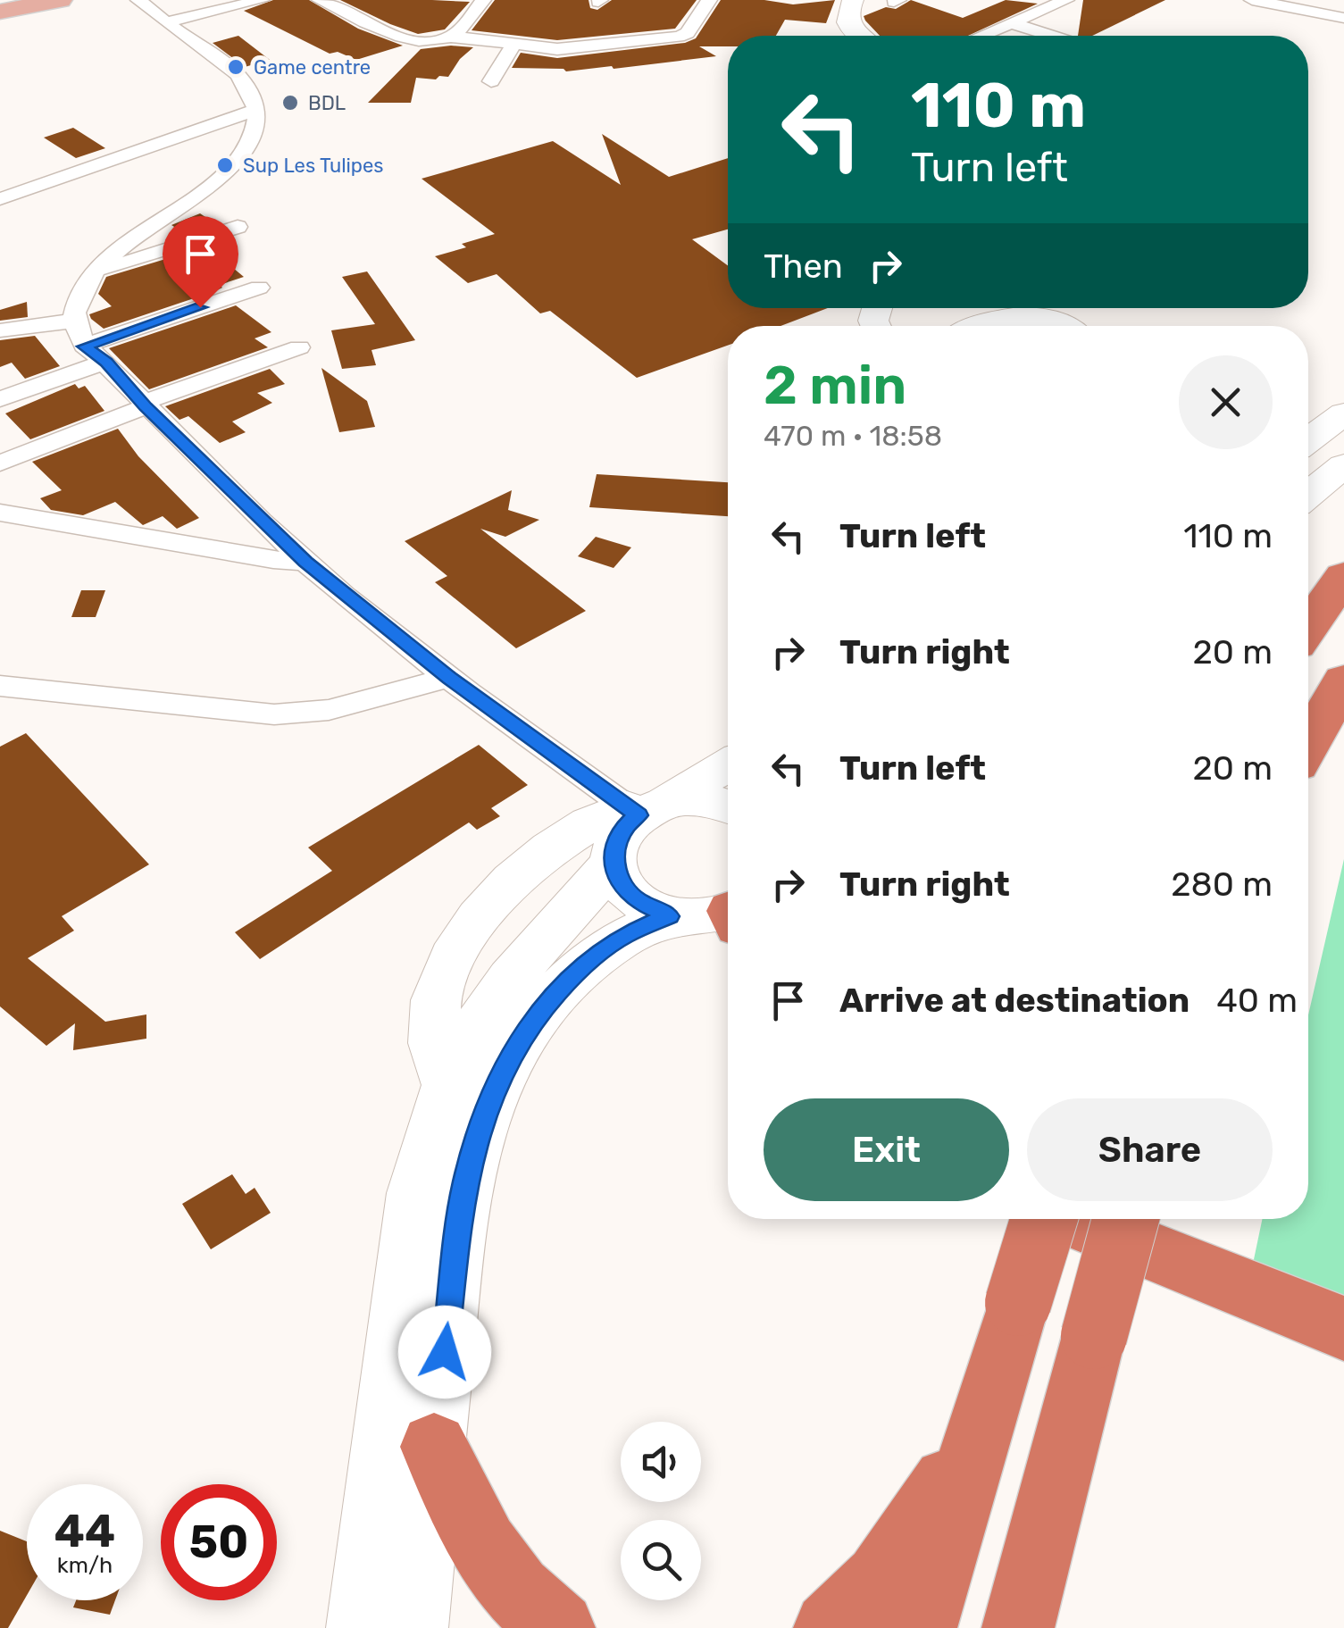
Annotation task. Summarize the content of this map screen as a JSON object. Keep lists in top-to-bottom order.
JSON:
{
  "places": ["Game centre", "BDL", "Sup Les Tulipes"],
  "page": {
    "turn": ["110 m", "Turn left"],
    "then": "Then",
    "heading": ["2 min", "470 m · 18:58"],
    "list": [
      {
        "name": "Turn left",
        "value": "110 m"
      },
      {
        "name": "Turn right",
        "value": "20 m"
      },
      {
        "name": "Turn left",
        "value": "20 m"
      },
      {
        "name": "Turn right",
        "value": "280 m"
      },
      {
        "name": "Arrive at destination",
        "value": "40 m"
      }
    ],
    "buttons": ["Exit", "Share"],
    "speed": "44 km/h",
    "limit": "50"
  }
}
